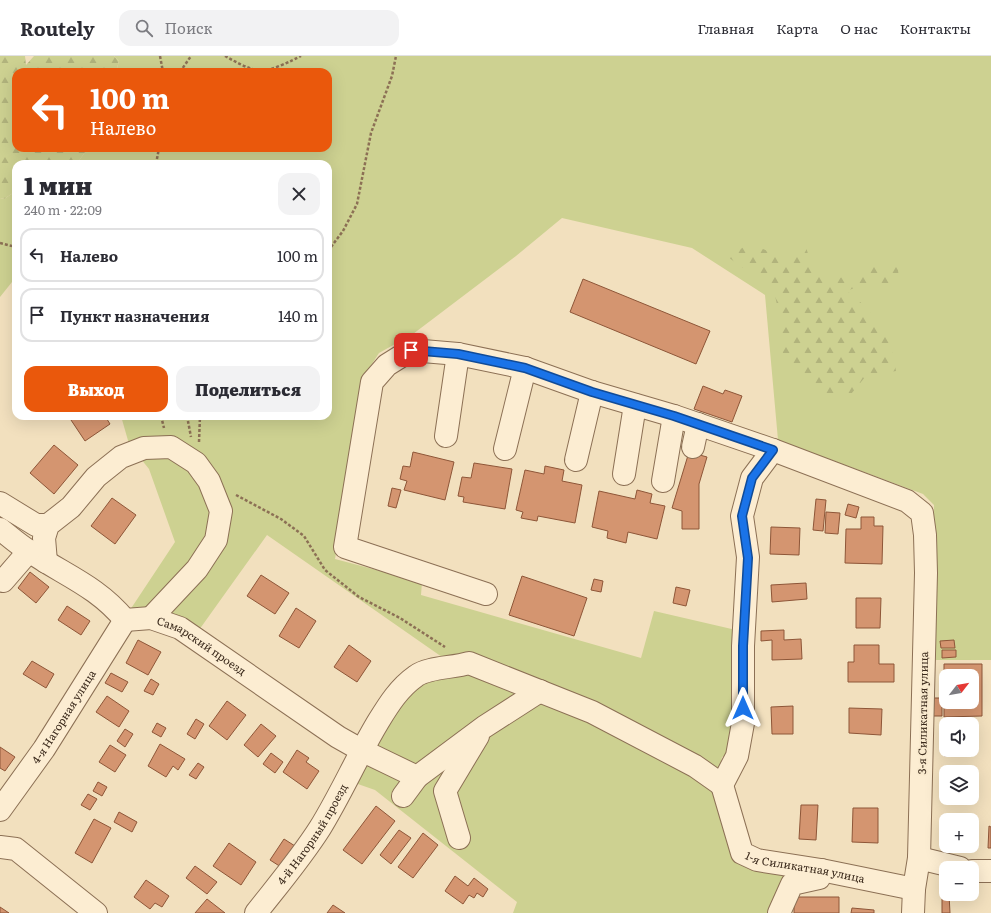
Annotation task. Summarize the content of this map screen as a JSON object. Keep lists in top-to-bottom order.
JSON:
{
  "streets": {
    "street": [
      "Самарский проезд",
      "3-я Силикатная улица",
      "4-я Нагорная улица",
      "4-й Нагорный проезд",
      "1-я Силикатная улица"
    ]
  },
  "crossings": [
    ["Самарский проезд", "4-я Нагорная улица"],
    ["Самарский проезд", "4-й Нагорный проезд"],
    ["3-я Силикатная улица", "1-я Силикатная улица"]
  ],
  "north": "top right",
  "page": {
    "header": "Routely",
    "search": "Поиск",
    "nav": [
      "Главная",
      "Карта",
      "О нас",
      "Контакты"
    ],
    "turn": ["100 m", "Налево"],
    "heading": ["1 мин", "240 m · 22:09"],
    "list": [
      {
        "name": "Налево",
        "value": "100 m"
      },
      {
        "name": "Пункт назначения",
        "value": "140 m"
      }
    ],
    "buttons": ["Выход", "Поделиться"],
    "map_buttons": ["+", "−"]
  }
}
